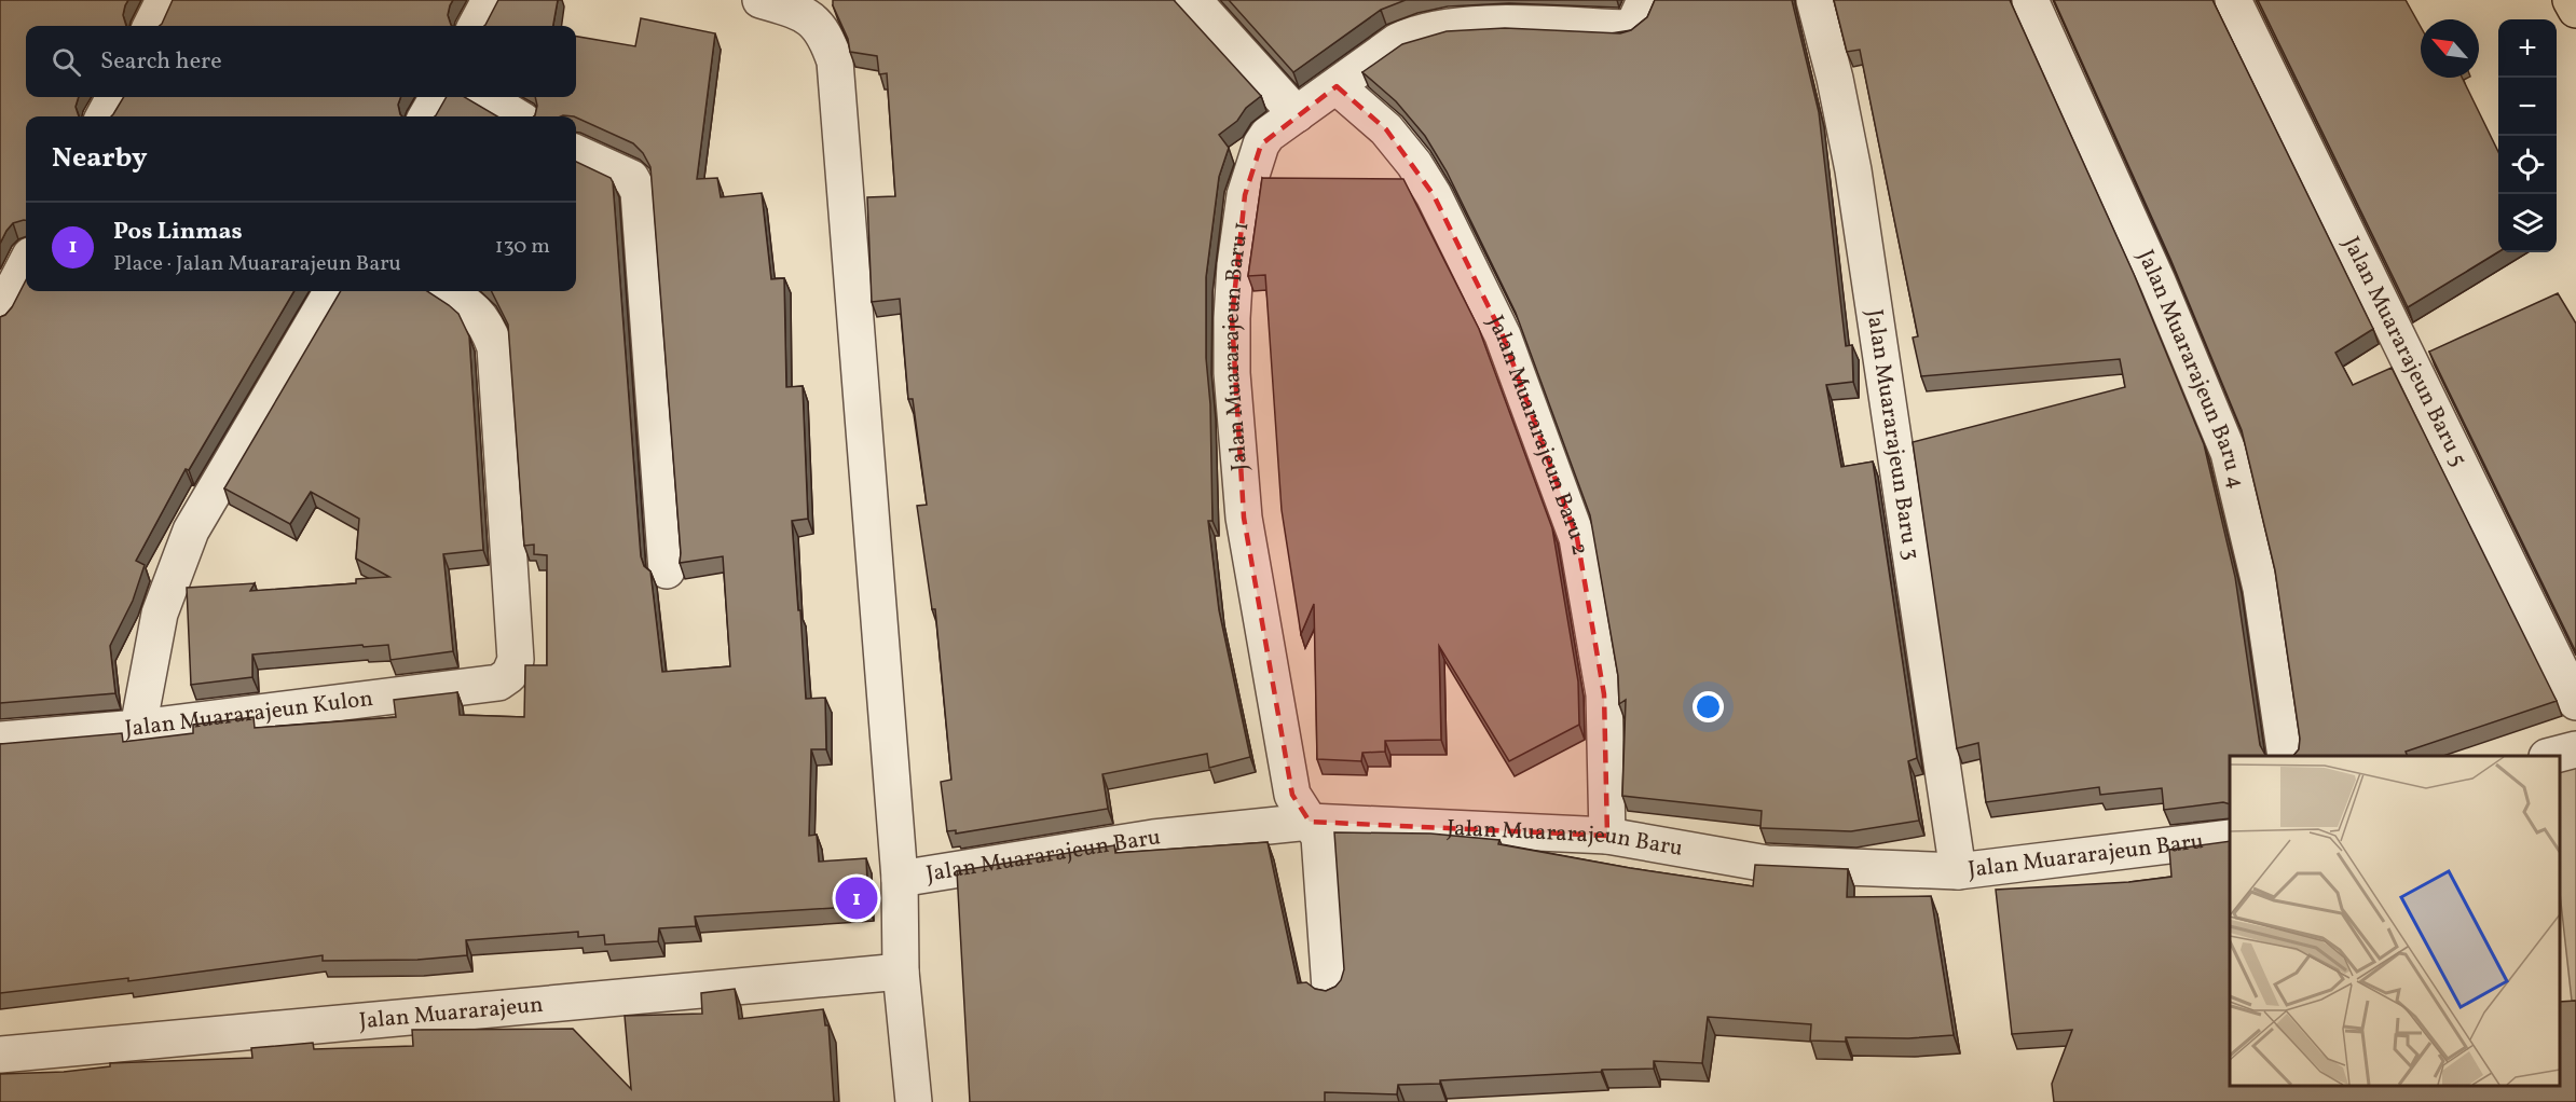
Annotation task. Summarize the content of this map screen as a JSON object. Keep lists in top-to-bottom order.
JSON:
{
  "streets": {
    "street": [
      "Jalan Muararajeun Baru 1",
      "Jalan Muararajeun Baru 5",
      "Jalan Muararajeun Baru 4",
      "Jalan Muararajeun Baru 3",
      "Jalan Muararajeun Baru 2",
      "Jalan Muararajeun Kulon",
      "Jalan Muararajeun Baru",
      "Jalan Muararajeun"
    ]
  },
  "crossings": [
    ["Jalan Muararajeun Baru 1", "Jalan Muararajeun Baru 2"],
    ["Jalan Muararajeun Baru 1", "Jalan Muararajeun Baru"],
    ["Jalan Muararajeun Baru 3", "Jalan Muararajeun Baru"],
    ["Jalan Muararajeun Baru 2", "Jalan Muararajeun Baru"]
  ],
  "north": "top left",
  "page": {
    "map_buttons": ["+", "−"],
    "search": "Search here",
    "heading": "Nearby",
    "list": [
      {
        "mark": "1",
        "name": "Pos Linmas",
        "note": "Place · Jalan Muararajeun Baru",
        "value": "130 m"
      }
    ],
    "pins": "1"
  }
}
